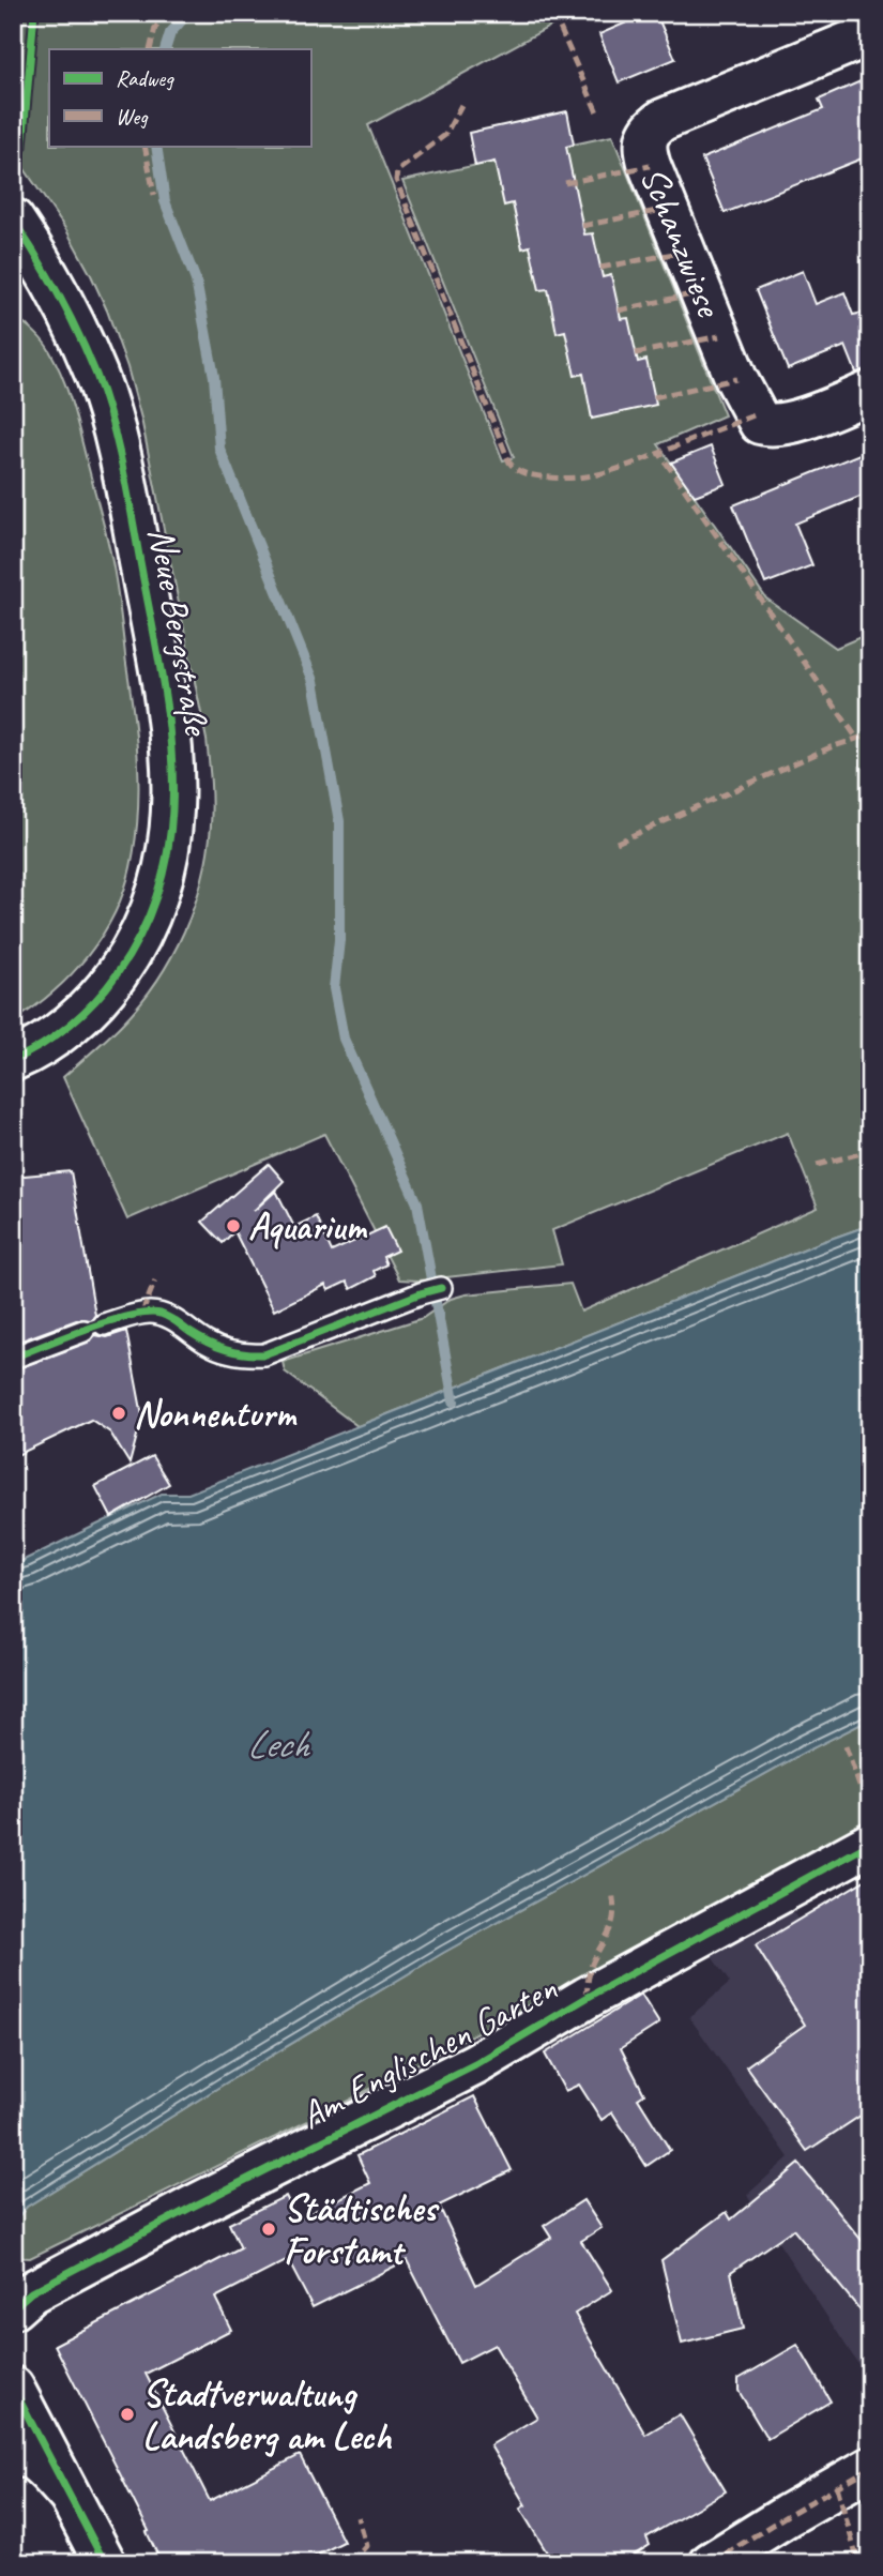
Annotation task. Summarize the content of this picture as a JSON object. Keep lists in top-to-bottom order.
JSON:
{
  "streets": {
    "street": ["Schanzwiese", "Neue Bergstraße", "Am Englischen Garten"]
  },
  "water": ["Lech"],
  "places": [
    "Aquarium",
    "Nonnenturm",
    "Städtisches Forstamt",
    "Stadtverwaltung Landsberg am Lech"
  ],
  "legend": ["Radweg", "Weg"]
}
